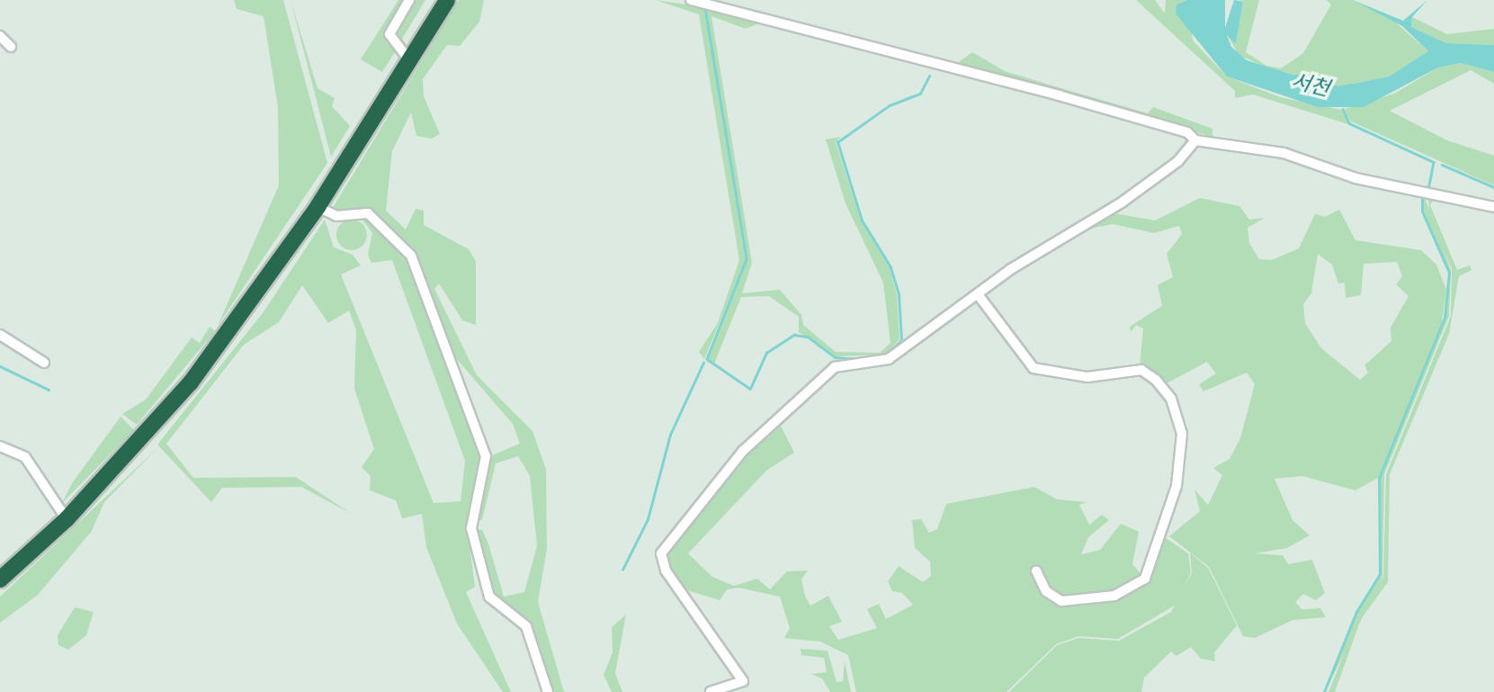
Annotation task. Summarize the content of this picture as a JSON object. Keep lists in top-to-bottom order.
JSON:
{
  "water": ["서천"]
}
